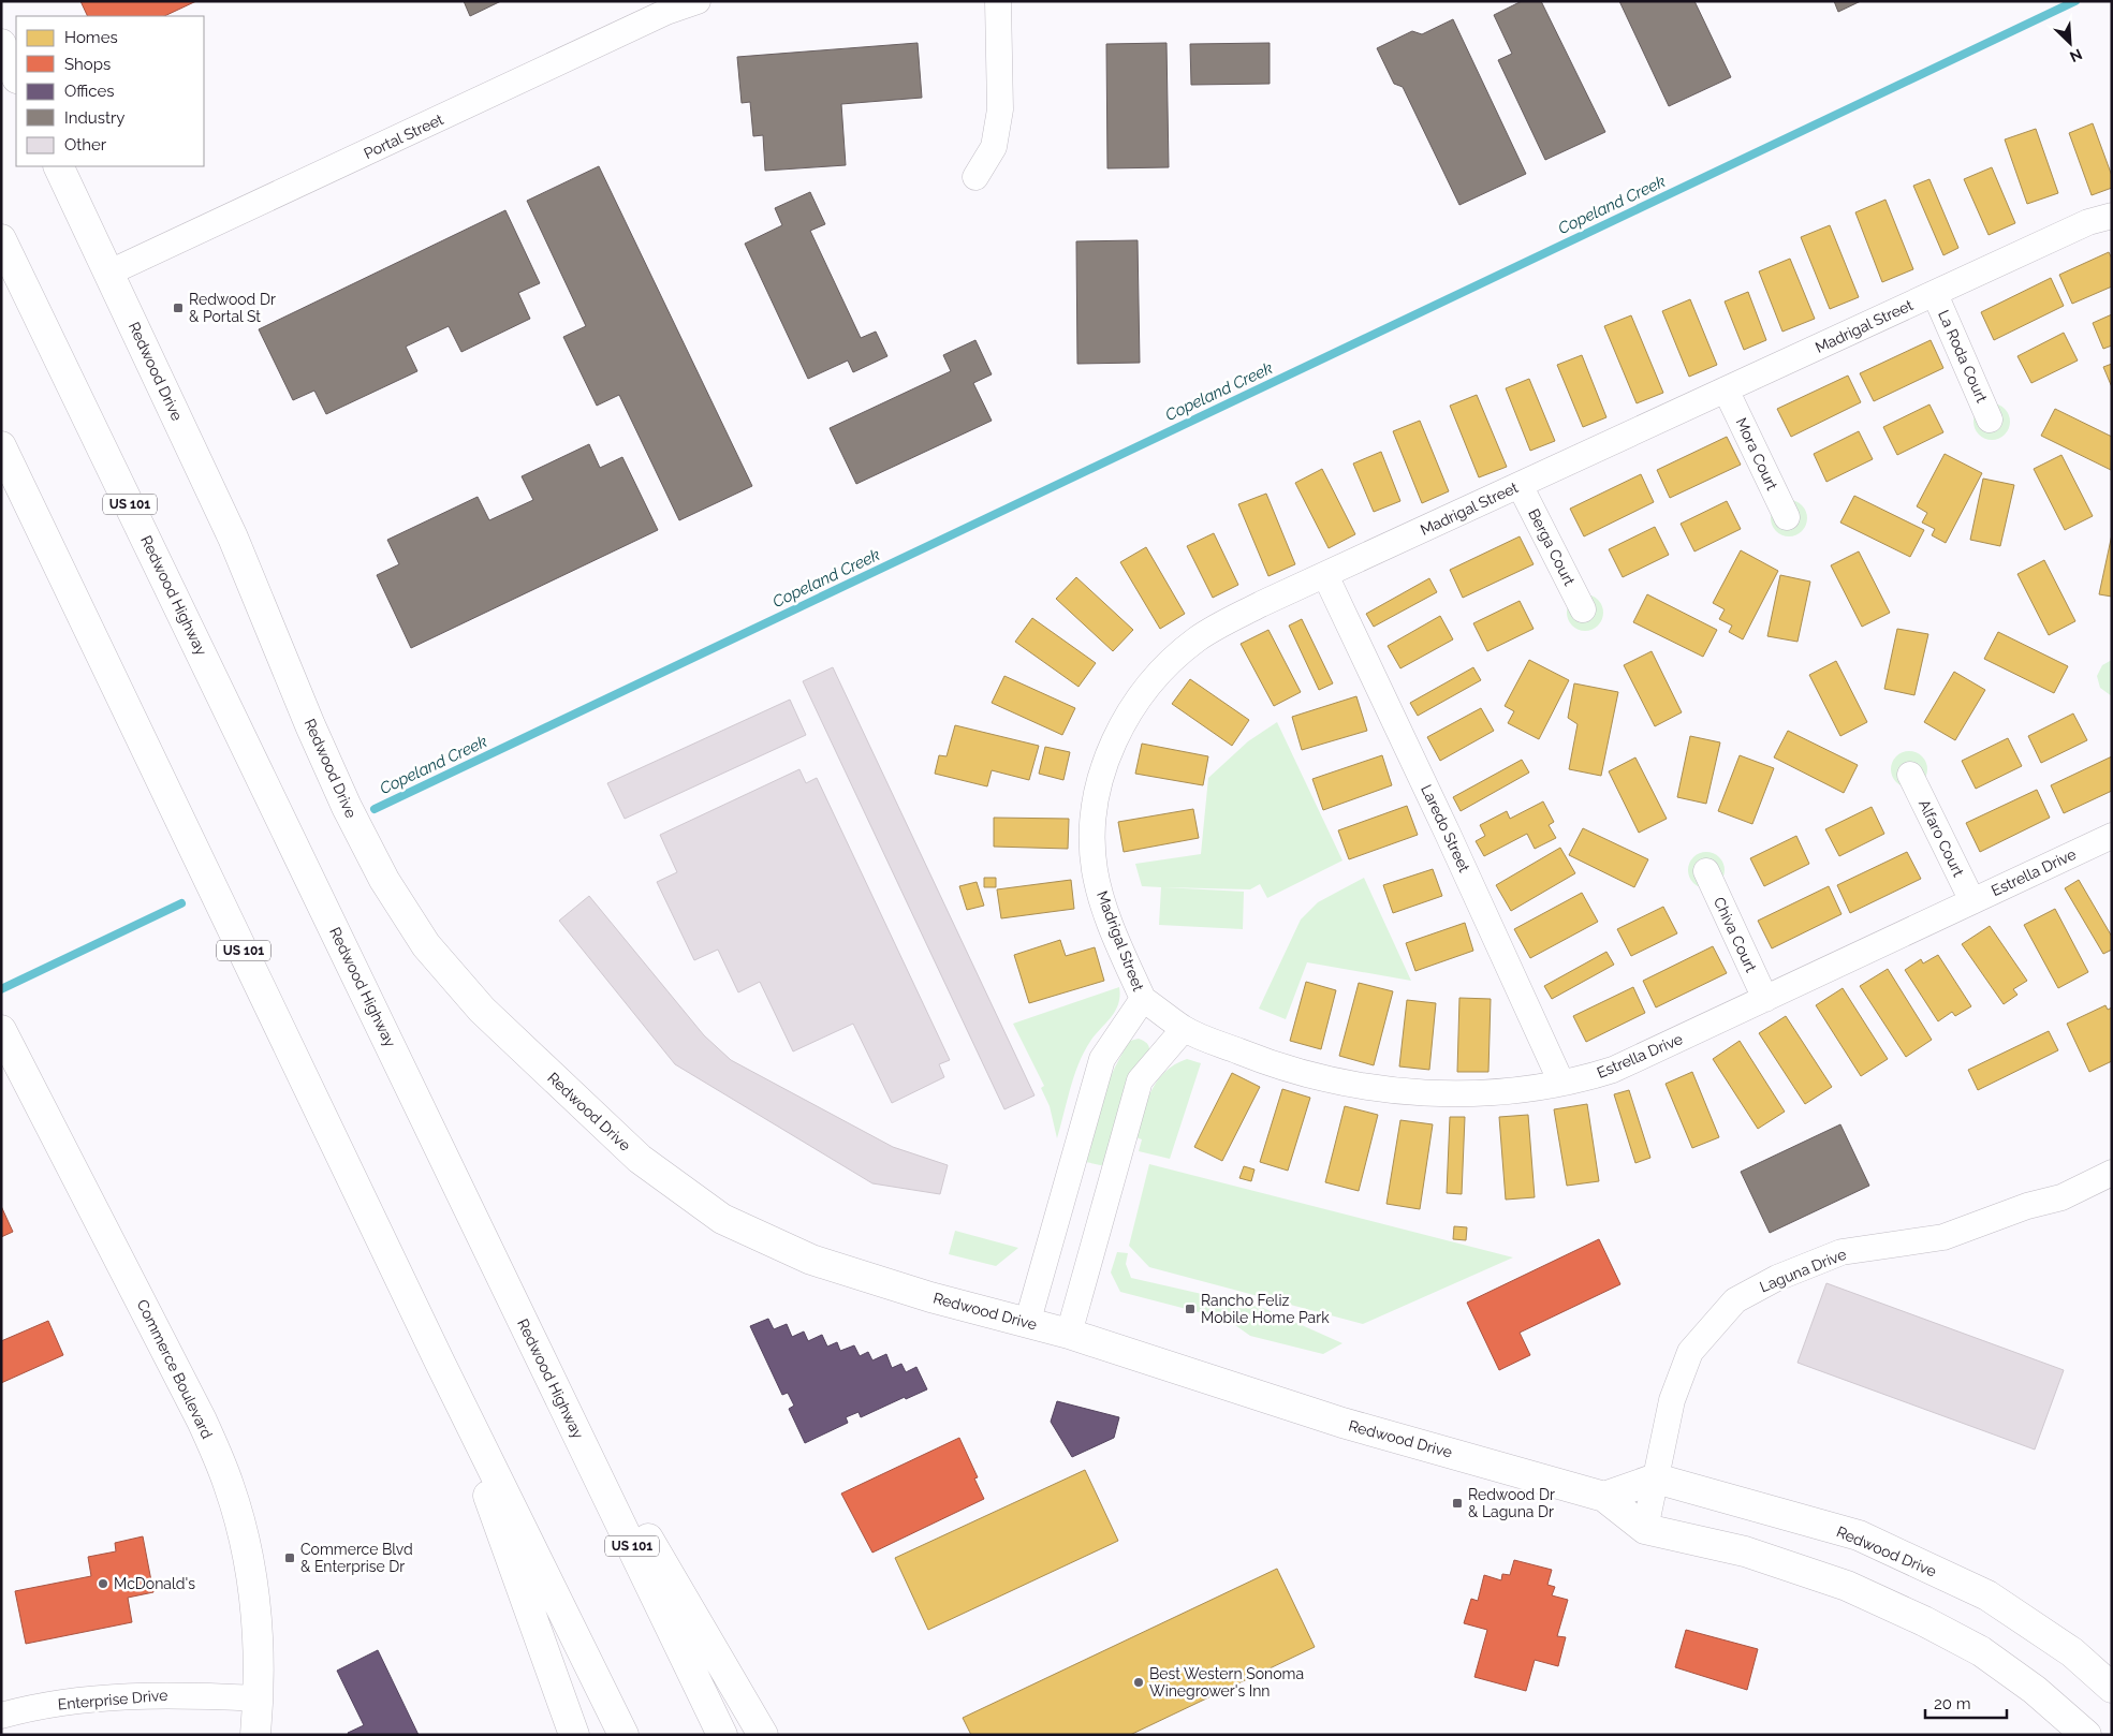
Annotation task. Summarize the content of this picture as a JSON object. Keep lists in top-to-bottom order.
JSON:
{
  "streets": {
    "main road": [
      "Redwood Drive",
      "US 101",
      "Redwood Highway",
      "Commerce Boulevard"
    ],
    "street": [
      "Portal Street",
      "Madrigal Street",
      "La Roda Court",
      "Mora Court",
      "Berga Court",
      "Laredo Street",
      "Alfaro Court",
      "Estrella Drive",
      "Chiva Court",
      "Laguna Drive",
      "Enterprise Drive"
    ]
  },
  "crossings": [
    ["Portal Street", "Redwood Drive"],
    ["Madrigal Street", "La Roda Court"],
    ["Madrigal Street", "Mora Court"],
    ["Madrigal Street", "Berga Court"],
    ["Madrigal Street", "Laredo Street"],
    ["Madrigal Street", "Estrella Drive"],
    ["Redwood Drive", "Laguna Drive"],
    ["Laredo Street", "Estrella Drive"],
    ["Alfaro Court", "Estrella Drive"],
    ["Estrella Drive", "Chiva Court"],
    ["Commerce Boulevard", "Enterprise Drive"]
  ],
  "water": ["Copeland Creek"],
  "places": {
    "transit": [
      "Redwood Dr & Portal St",
      "Rancho Feliz Mobile Home Park",
      "Redwood Dr & Laguna Dr",
      "Commerce Blvd & Enterprise Dr"
    ],
    "other": ["McDonald's", "Best Western Sonoma Winegrower's Inn"]
  },
  "legend": [
    "Homes",
    "Shops",
    "Offices",
    "Industry",
    "Other"
  ],
  "scale_bar": "20 m",
  "north": "bottom right"
}
